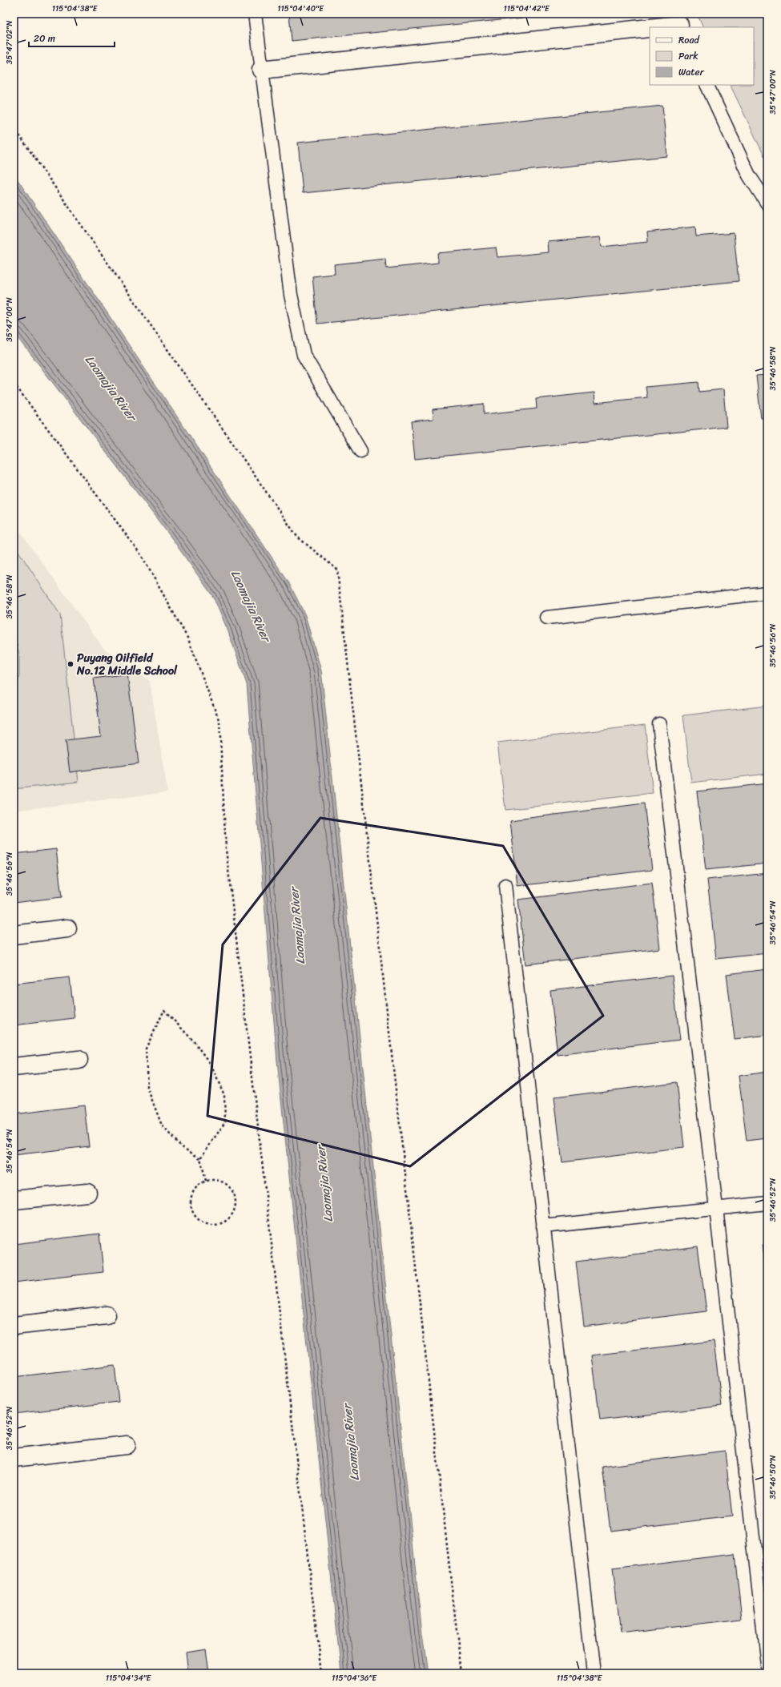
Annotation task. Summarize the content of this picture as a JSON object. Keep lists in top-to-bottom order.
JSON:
{
  "water": ["Laomajia River"],
  "places": ["Puyang Oilfield No.12 Middle School"],
  "legend": ["Road", "Park", "Water"],
  "scale_bar": "20 m",
  "coordinates": [
    "115°04'38\"E",
    "115°04'40\"E",
    "115°04'42\"E",
    "35°47'02\"N",
    "35°47'00\"N",
    "35°46'58\"N",
    "35°46'56\"N",
    "35°46'54\"N",
    "35°46'52\"N",
    "35°46'50\"N",
    "115°04'34\"E",
    "115°04'36\"E"
  ]
}
